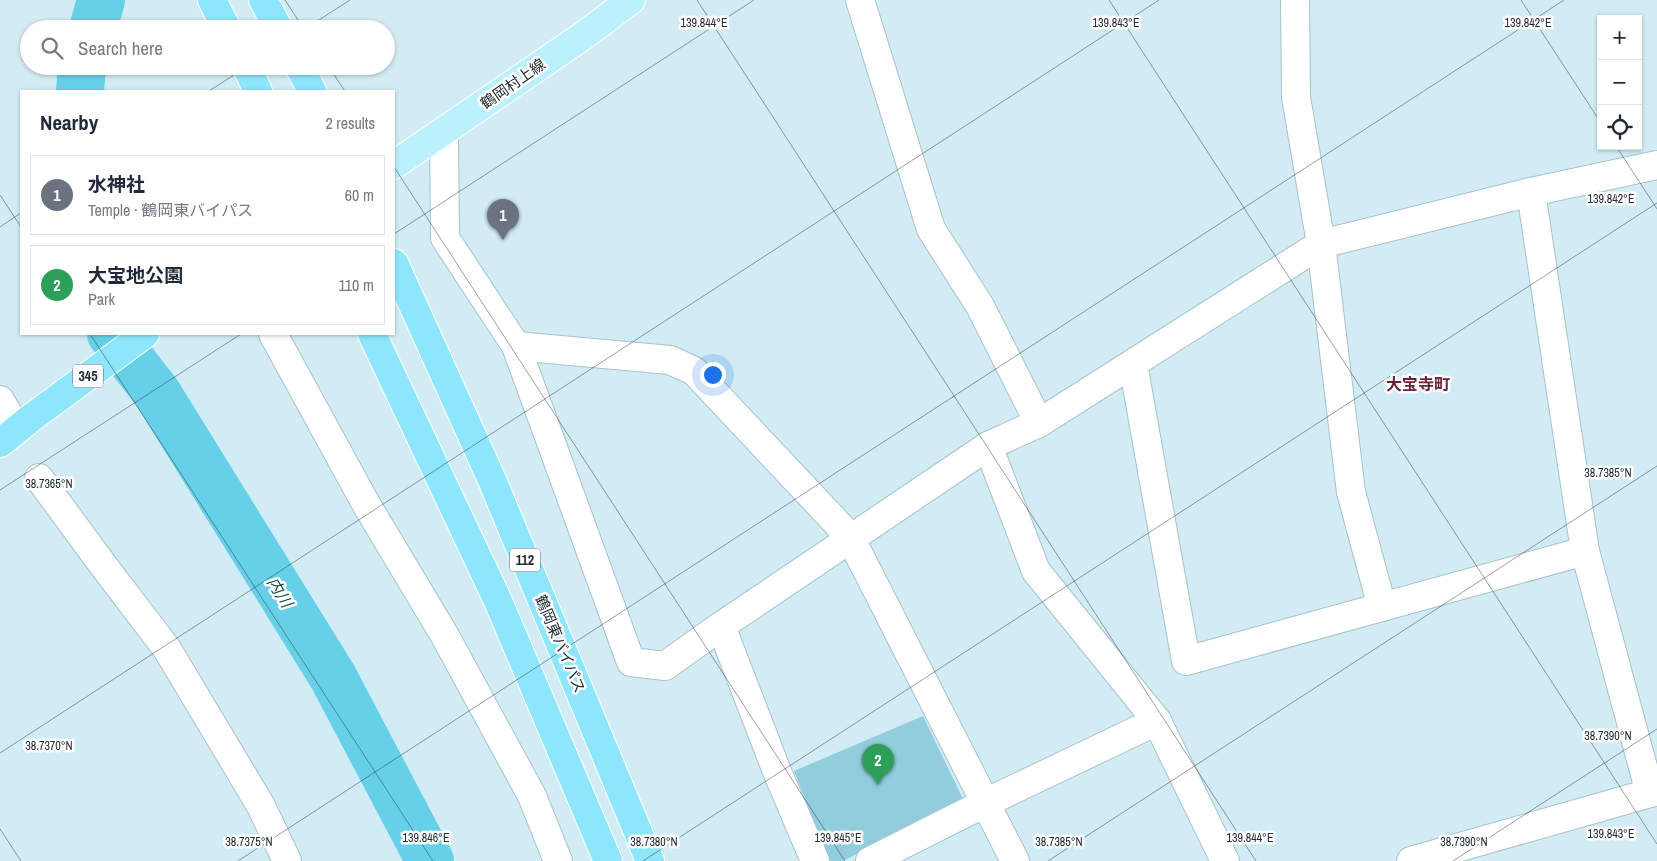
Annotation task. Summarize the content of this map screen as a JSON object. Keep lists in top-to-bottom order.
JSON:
{
  "streets": {
    "highway": ["345", "112", "鶴岡東バイパス"],
    "main road": ["鶴岡村上線"]
  },
  "districts": ["大宝寺町"],
  "water": ["内川"],
  "page": {
    "map_buttons": ["+", "−"],
    "search": "Search here",
    "heading": ["Nearby", "2 results"],
    "list": [
      {
        "mark": "1",
        "name": "水神社",
        "note": "Temple · 鶴岡東バイパス",
        "value": "60 m"
      },
      {
        "mark": "2",
        "name": "大宝地公園",
        "note": "Park",
        "value": "110 m"
      }
    ],
    "pins": ["1", "2"]
  },
  "coordinates": [
    "139.844°E",
    "139.843°E",
    "139.842°E",
    "38.7385°N",
    "38.7365°N",
    "38.7390°N",
    "38.7370°N",
    "139.846°E",
    "139.845°E",
    "38.7375°N",
    "38.7380°N"
  ]
}
